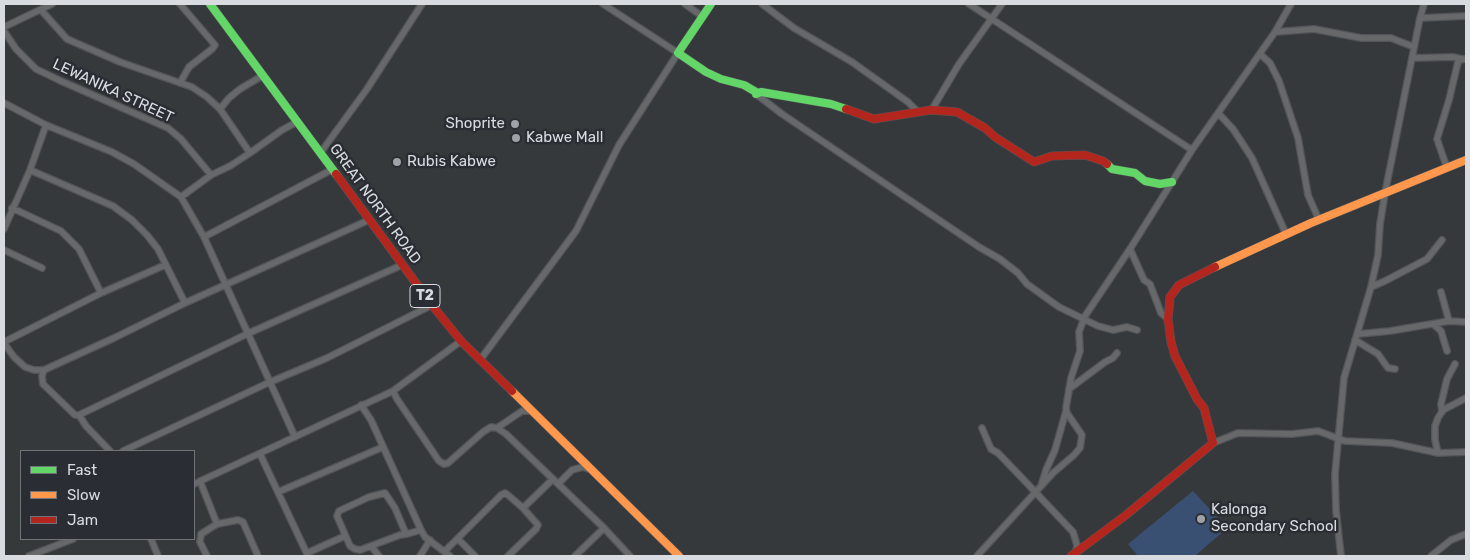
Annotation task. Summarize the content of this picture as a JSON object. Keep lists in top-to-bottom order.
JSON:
{
  "streets": {
    "main road": ["GREAT NORTH ROAD", "T2"],
    "street": ["LEWANIKA STREET"]
  },
  "places": [
    "Shoprite",
    "Kabwe Mall",
    "Rubis Kabwe",
    "Kalonga Secondary School"
  ],
  "legend": ["Fast", "Slow", "Jam"]
}
